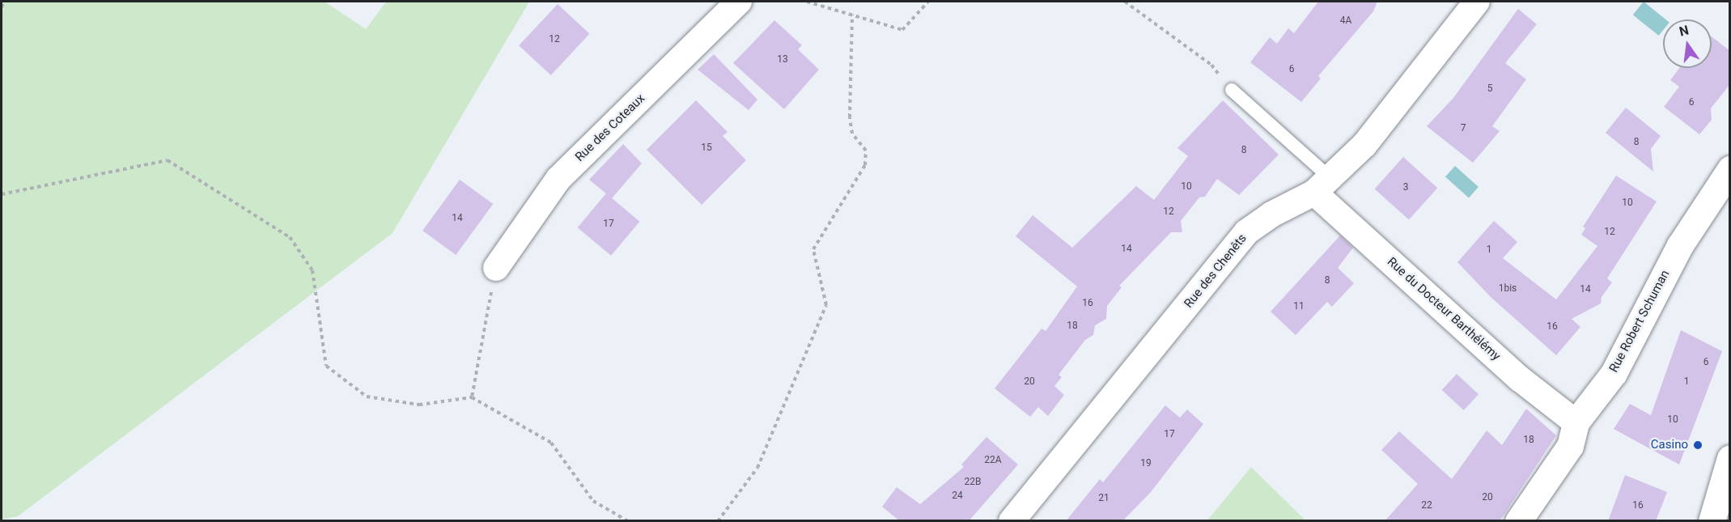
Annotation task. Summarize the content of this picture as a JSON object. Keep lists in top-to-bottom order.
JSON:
{
  "streets": {
    "street": [
      "Rue des Coteaux",
      "Rue des Chenêts",
      "Rue du Docteur Barthélémy",
      "Rue Robert Schuman"
    ]
  },
  "crossings": [
    ["Rue des Chenêts", "Rue du Docteur Barthélémy"],
    ["Rue du Docteur Barthélémy", "Rue Robert Schuman"]
  ],
  "places": ["Casino"],
  "house_numbers": [
    "4A",
    "12",
    "13",
    "6",
    "5",
    "6",
    "7",
    "8",
    "15",
    "8",
    "10",
    "3",
    "10",
    "12",
    "14",
    "17",
    "12",
    "14",
    "1",
    "8",
    "1bis",
    "14",
    "16",
    "11",
    "18",
    "16",
    "6",
    "20",
    "1",
    "10",
    "17",
    "18",
    "22A",
    "19",
    "22B",
    "24",
    "20",
    "21",
    "22",
    "16"
  ],
  "north": "top"
}
